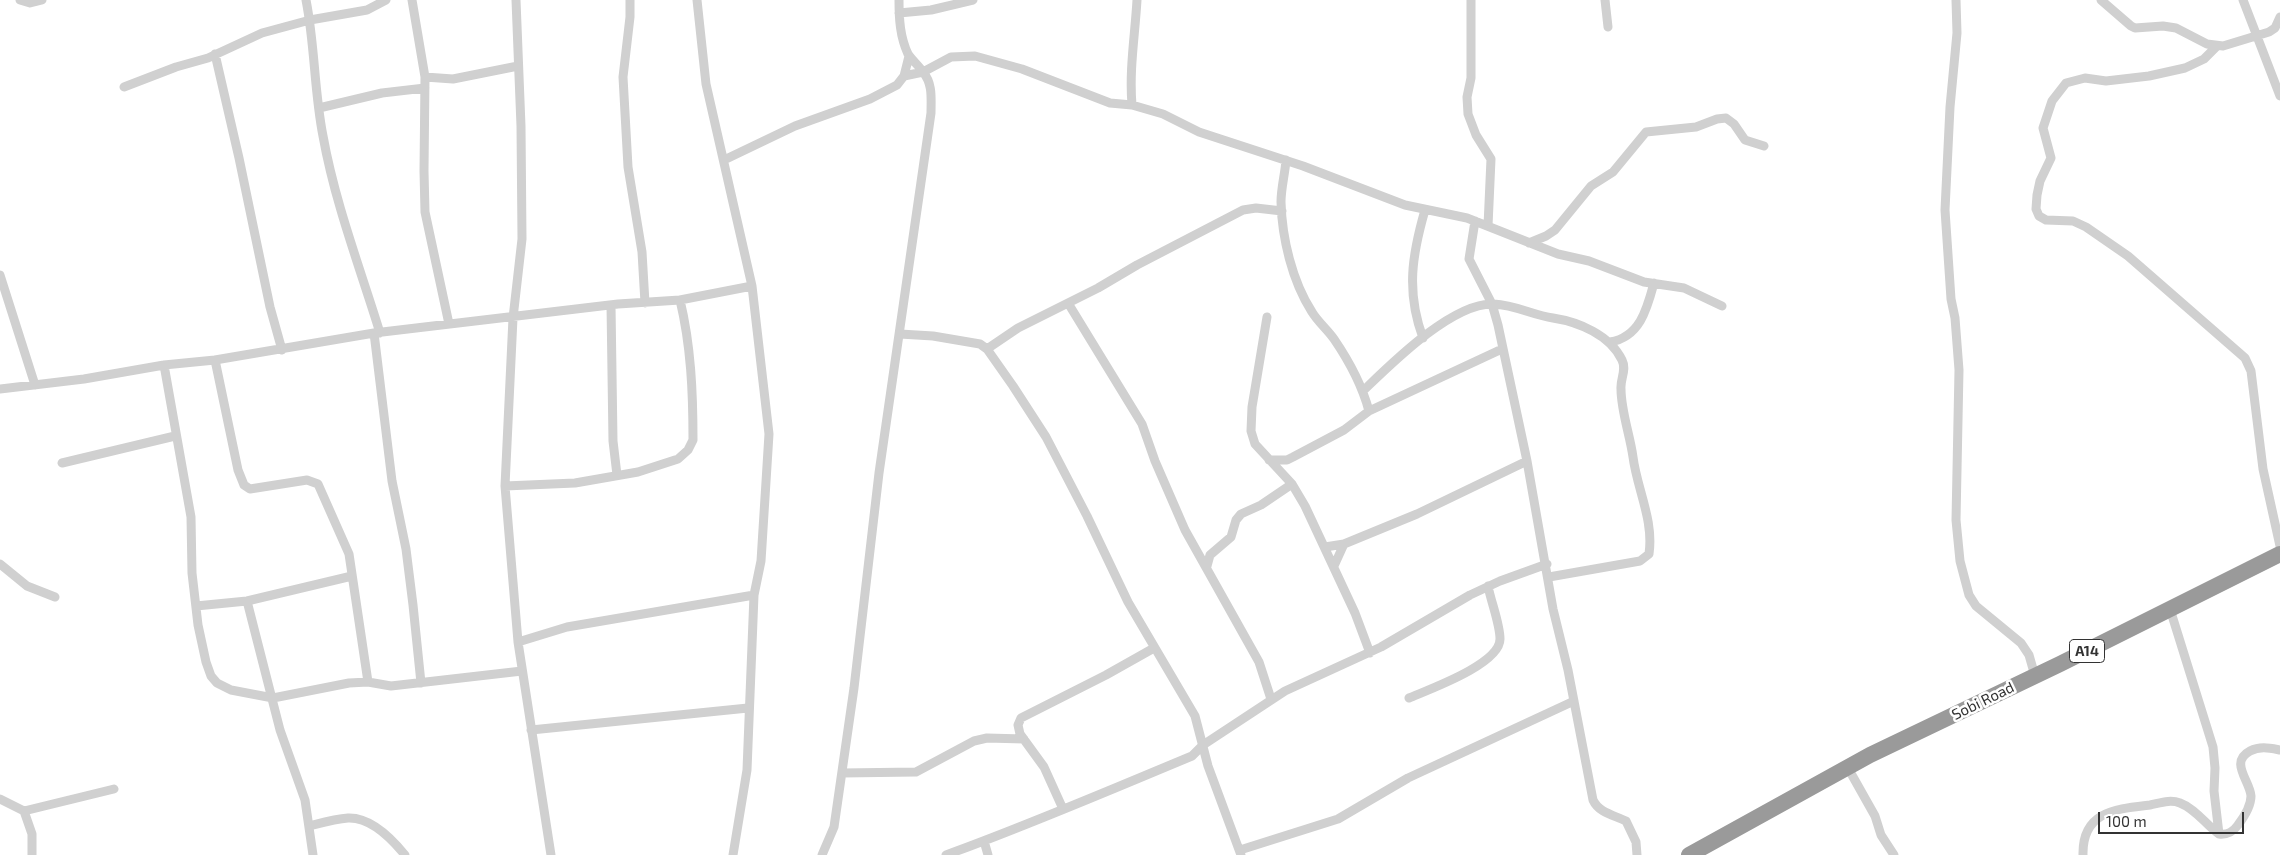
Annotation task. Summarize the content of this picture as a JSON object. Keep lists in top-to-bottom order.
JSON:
{
  "streets": {
    "highway": ["A14", "Sobi Road"]
  },
  "scale_bar": "100 m"
}
